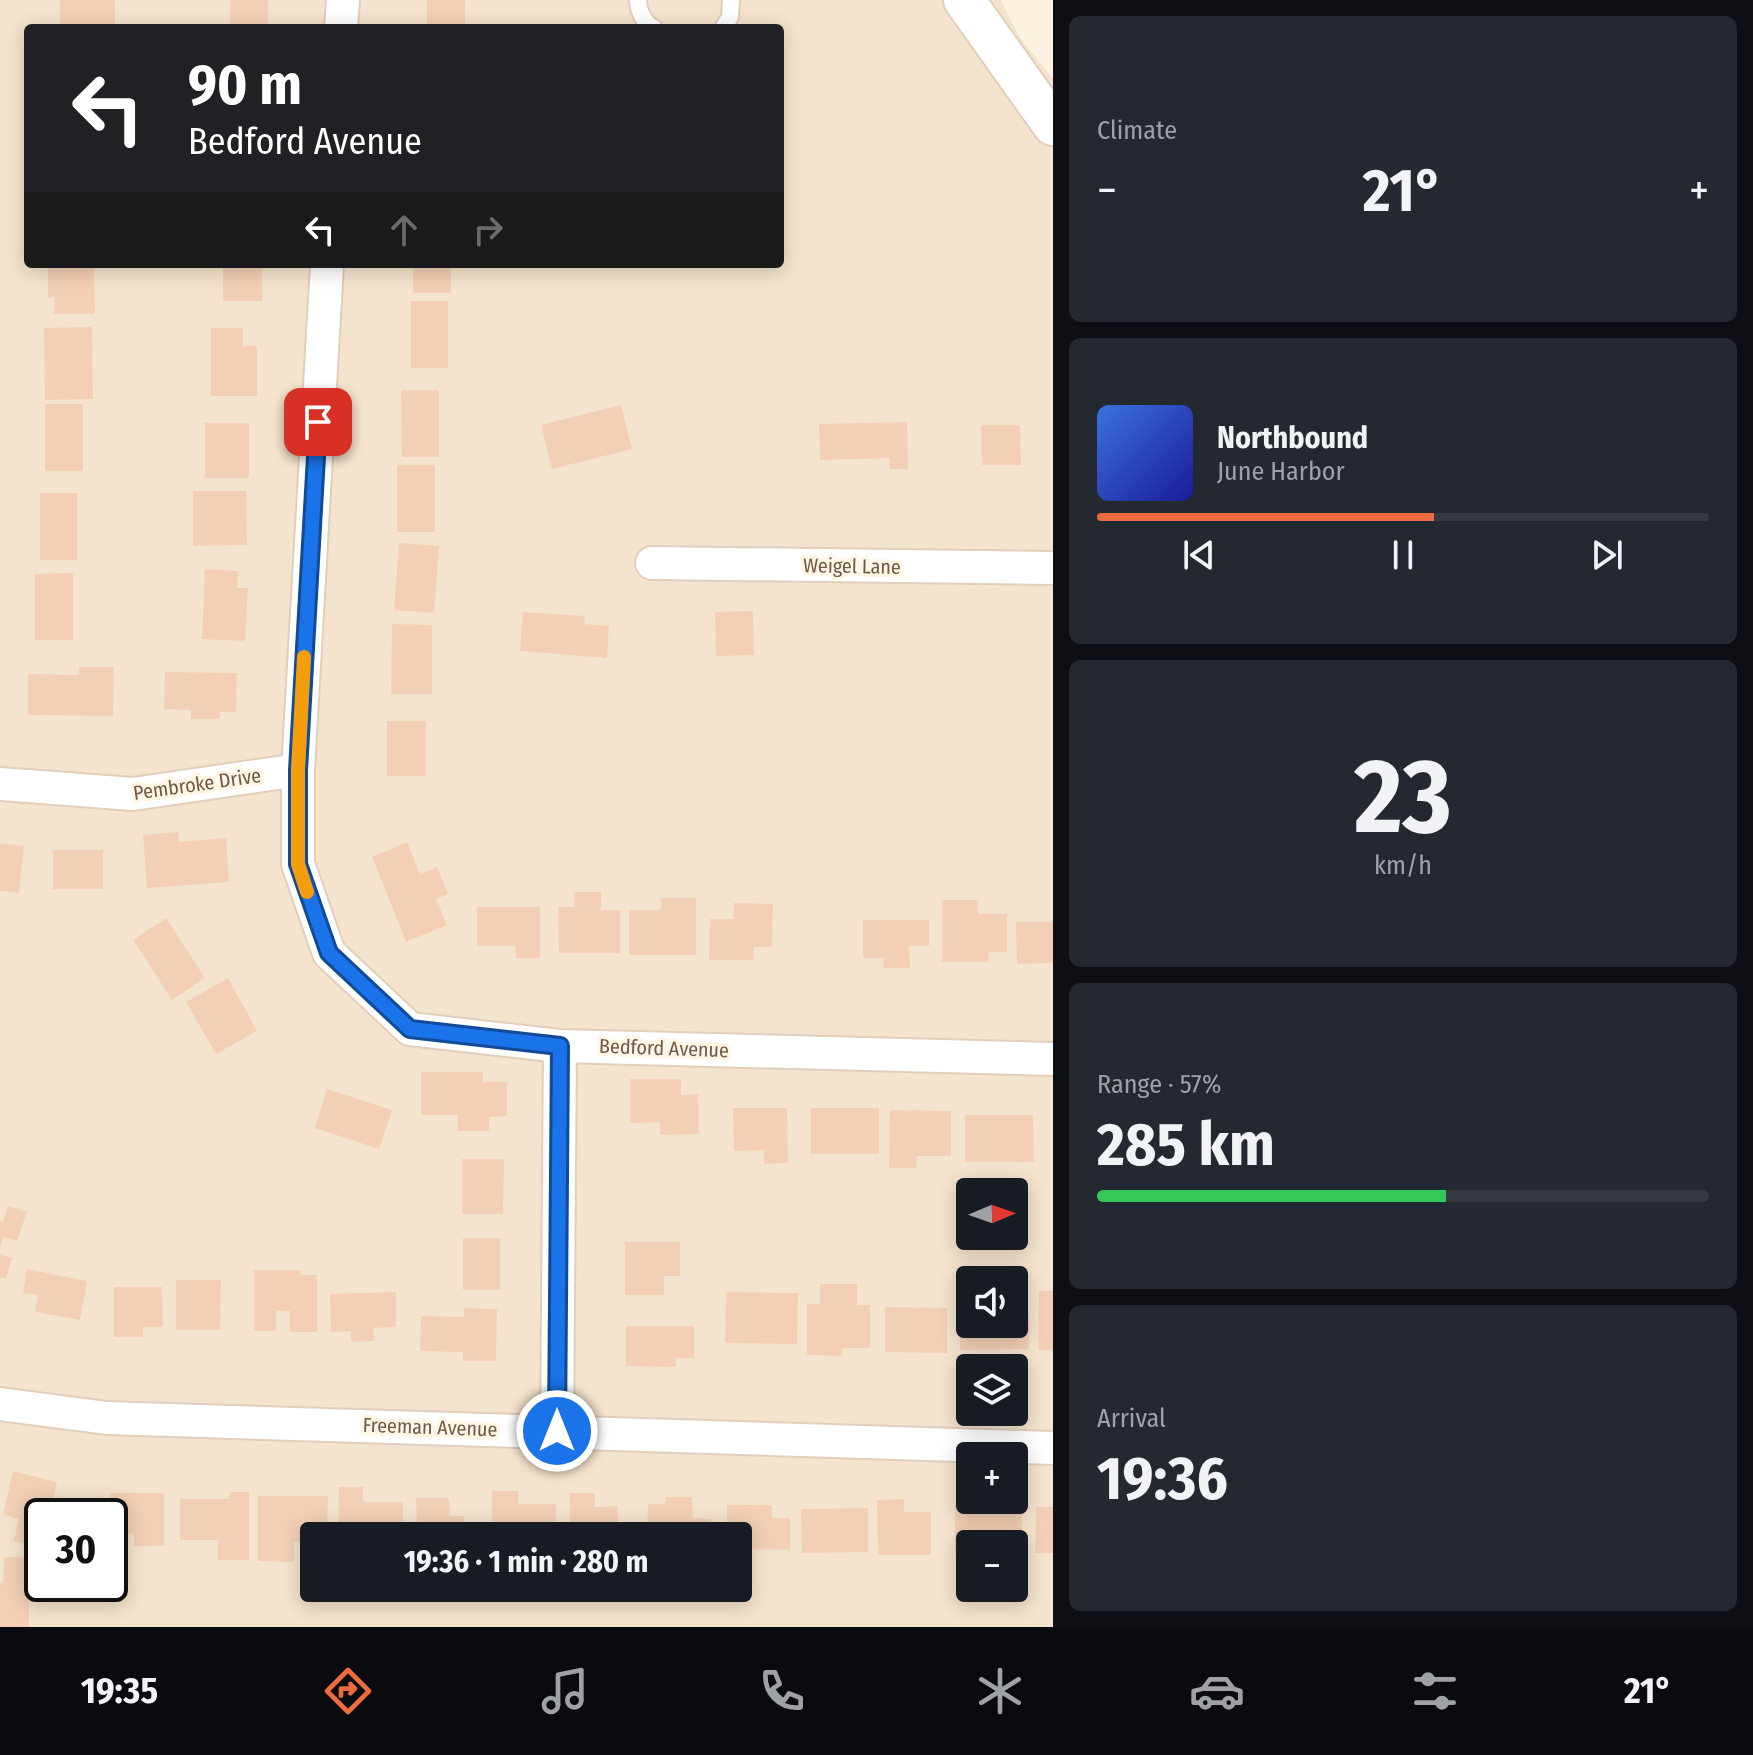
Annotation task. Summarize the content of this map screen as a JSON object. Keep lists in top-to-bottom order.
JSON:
{
  "streets": {
    "street": [
      "Weigel Lane",
      "Pembroke Drive",
      "Bedford Avenue",
      "Freeman Avenue"
    ]
  },
  "crossings": [
    ["Pembroke Drive", "Bedford Avenue"]
  ],
  "north": "right",
  "page": {
    "tile": [
      "Climate",
      ["23", "km/h"],
      ["Range · 57%", "285 km"],
      ["Arrival", "19:36"]
    ],
    "turn": ["90 m", "Bedford Avenue"],
    "heat": ["−", "21°", "+"],
    "song": ["Northbound", "June Harbor"],
    "map_buttons": ["+", "−"],
    "limit": "30",
    "trip": "19:36 · 1 min · 280 m",
    "tabs": ["19:35", "21°"]
  }
}
